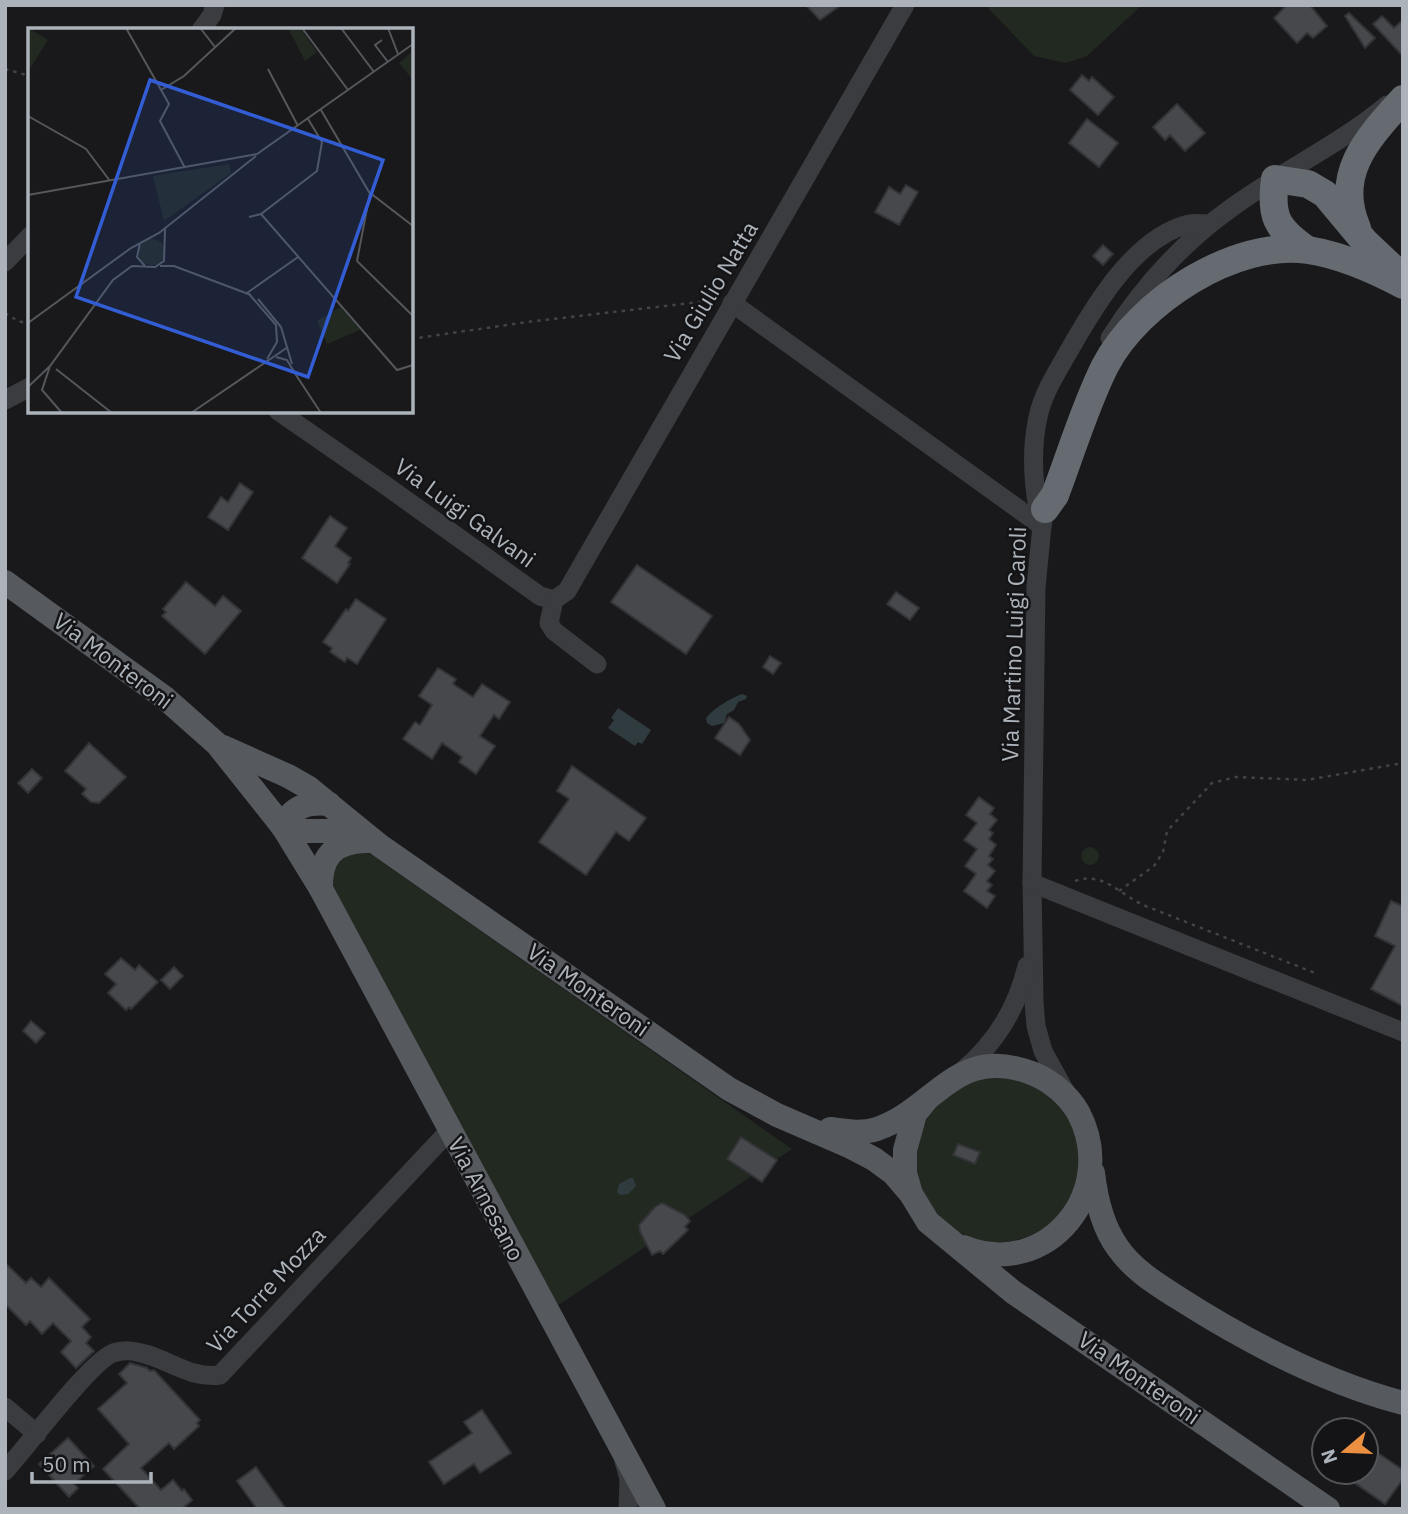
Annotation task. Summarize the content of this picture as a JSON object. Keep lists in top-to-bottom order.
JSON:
{
  "streets": {
    "main road": ["Via Monteroni", "Via Arnesano"],
    "street": [
      "Via Giulio Natta",
      "Via Luigi Galvani",
      "Via Martino Luigi Caroli",
      "Via Torre Mozza"
    ]
  },
  "crossings": [
    ["Via Giulio Natta", "Via Luigi Galvani"],
    ["Via Martino Luigi Caroli", "Via Monteroni"],
    ["Via Monteroni", "Via Arnesano"],
    ["Via Arnesano", "Via Torre Mozza"]
  ],
  "scale_bar": "50 m",
  "north": "left"
}
